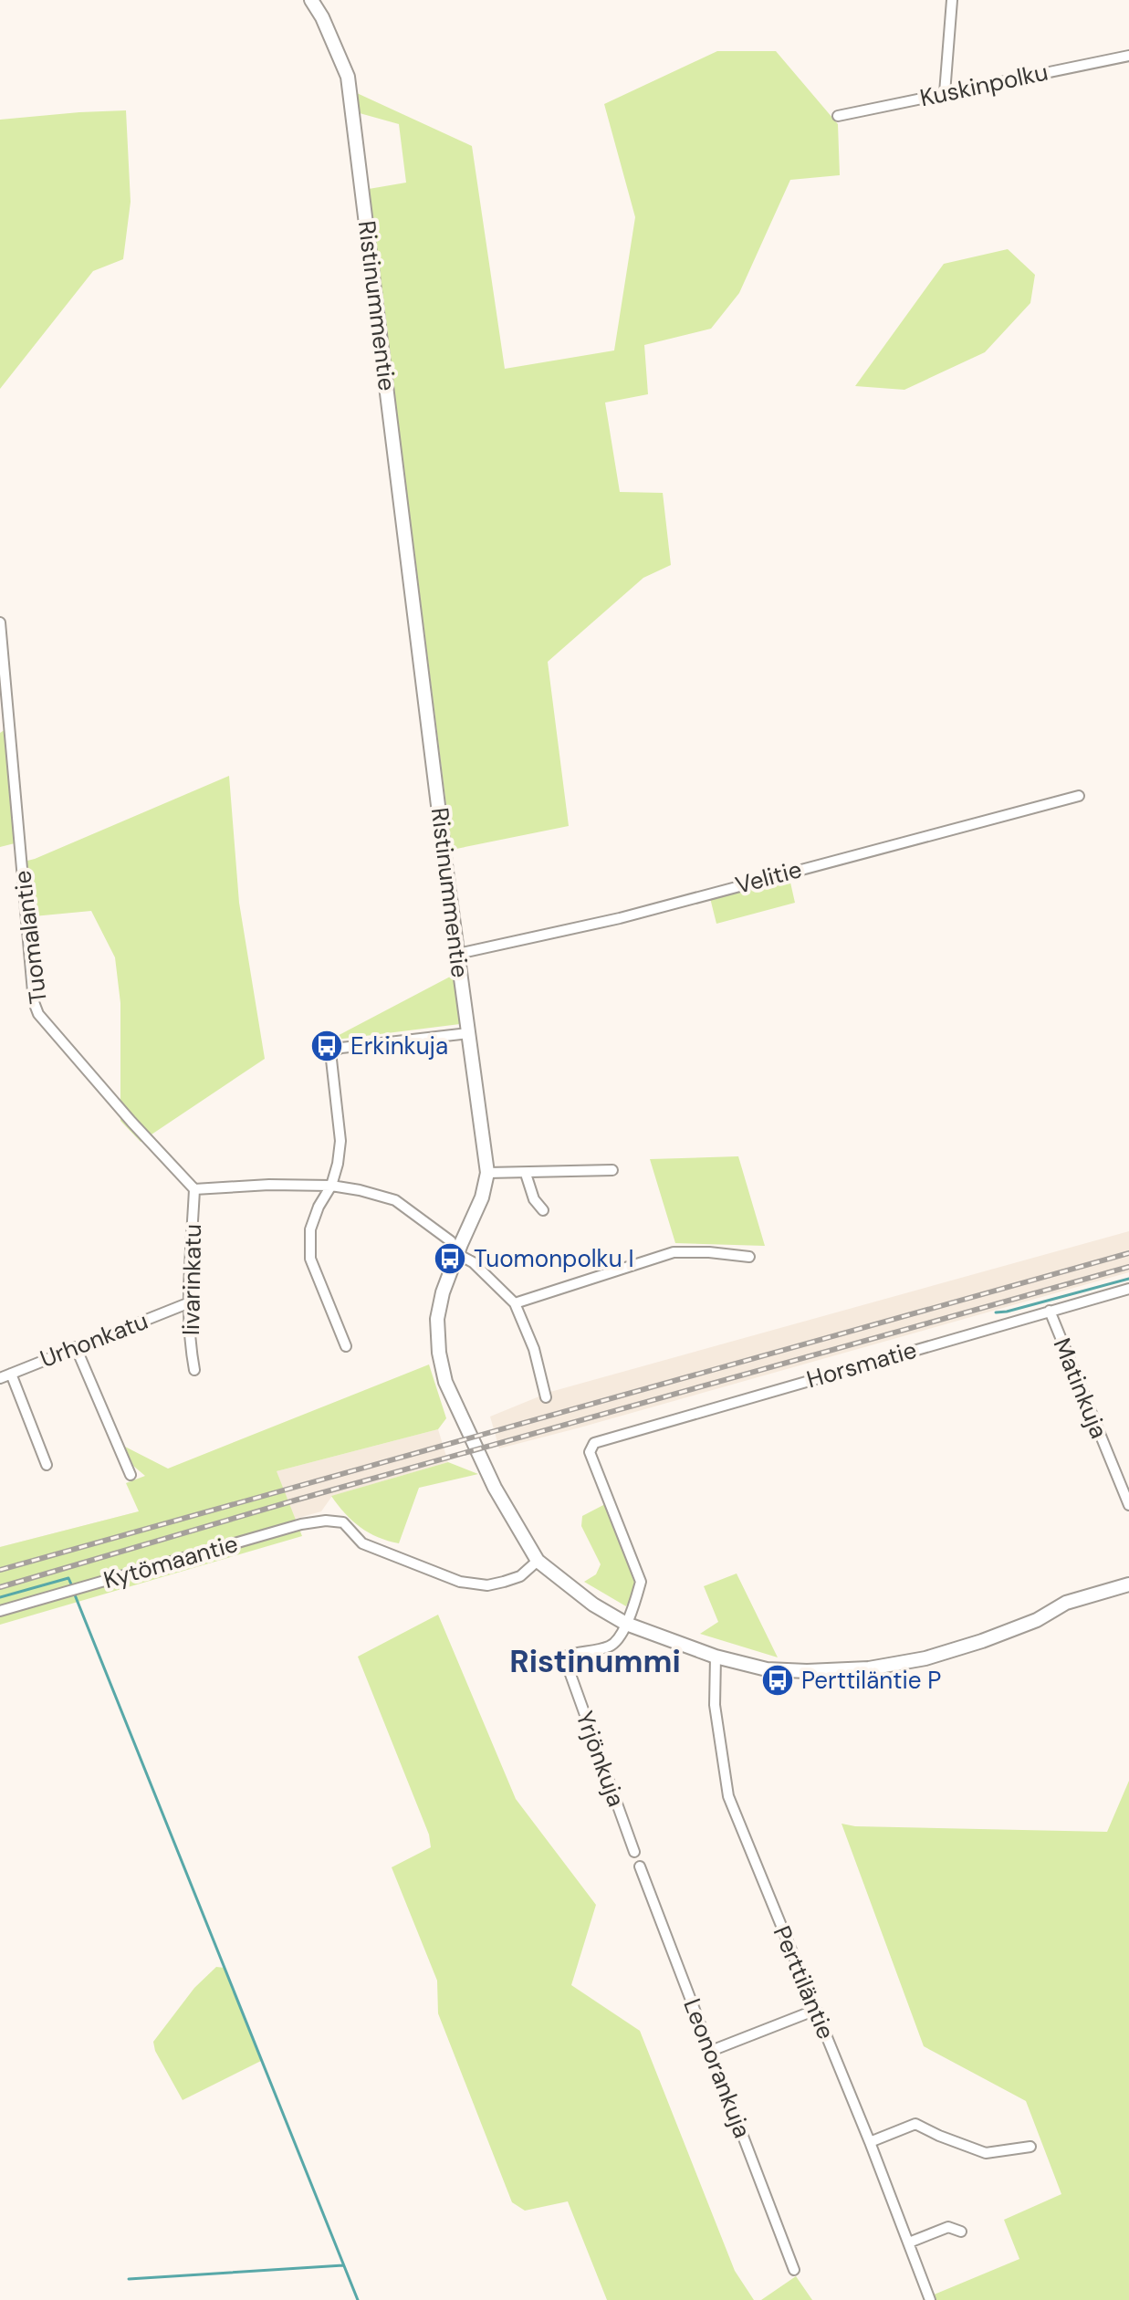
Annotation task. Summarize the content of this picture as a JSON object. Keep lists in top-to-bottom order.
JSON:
{
  "streets": {
    "street": [
      "Kuskinpolku",
      "Ristinummentie",
      "Velitie",
      "Tuomalantie",
      "Iivarinkatu",
      "Urhonkatu",
      "Horsmatie",
      "Matinkuja",
      "Kytömaantie",
      "Yrjönkuja",
      "Perttiläntie",
      "Leonorankuja"
    ]
  },
  "crossings": [
    ["Ristinummentie", "Velitie"],
    ["Ristinummentie", "Horsmatie"],
    ["Ristinummentie", "Kytömaantie"],
    ["Ristinummentie", "Yrjönkuja"],
    ["Ristinummentie", "Perttiläntie"],
    ["Tuomalantie", "Iivarinkatu"],
    ["Iivarinkatu", "Urhonkatu"],
    ["Horsmatie", "Matinkuja"],
    ["Horsmatie", "Yrjönkuja"]
  ],
  "districts": ["Ristinummi"],
  "places": {
    "bus stop": ["Erkinkuja", "Tuomonpolku I", "Perttiläntie P"]
  }
}
